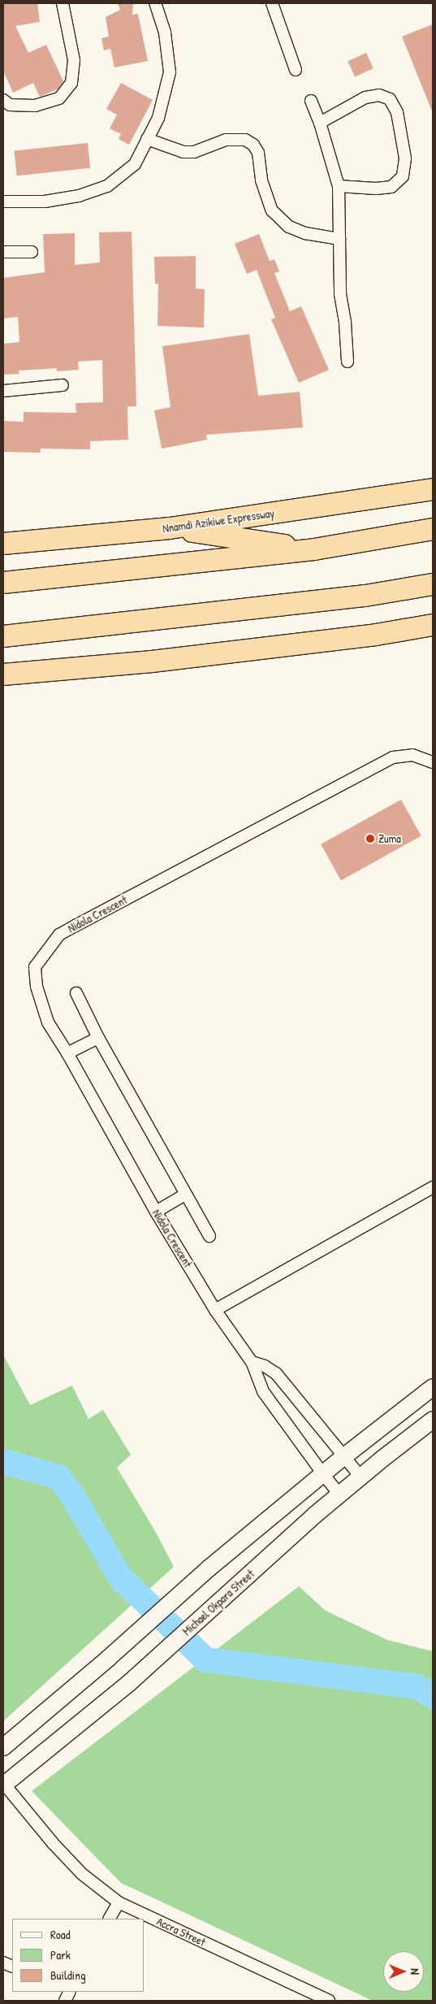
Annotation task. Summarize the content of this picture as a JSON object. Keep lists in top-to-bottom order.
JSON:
{
  "streets": {
    "highway": ["Nnamdi Azikiwe Expressway"],
    "main road": ["Michael Okpara Street"],
    "street": ["Nidola Crescent", "Accra Street"]
  },
  "crossings": [
    ["Nidola Crescent", "Michael Okpara Street"],
    ["Michael Okpara Street", "Accra Street"]
  ],
  "places": ["Zuma"],
  "legend": ["Road", "Park", "Building"],
  "north": "right"
}
